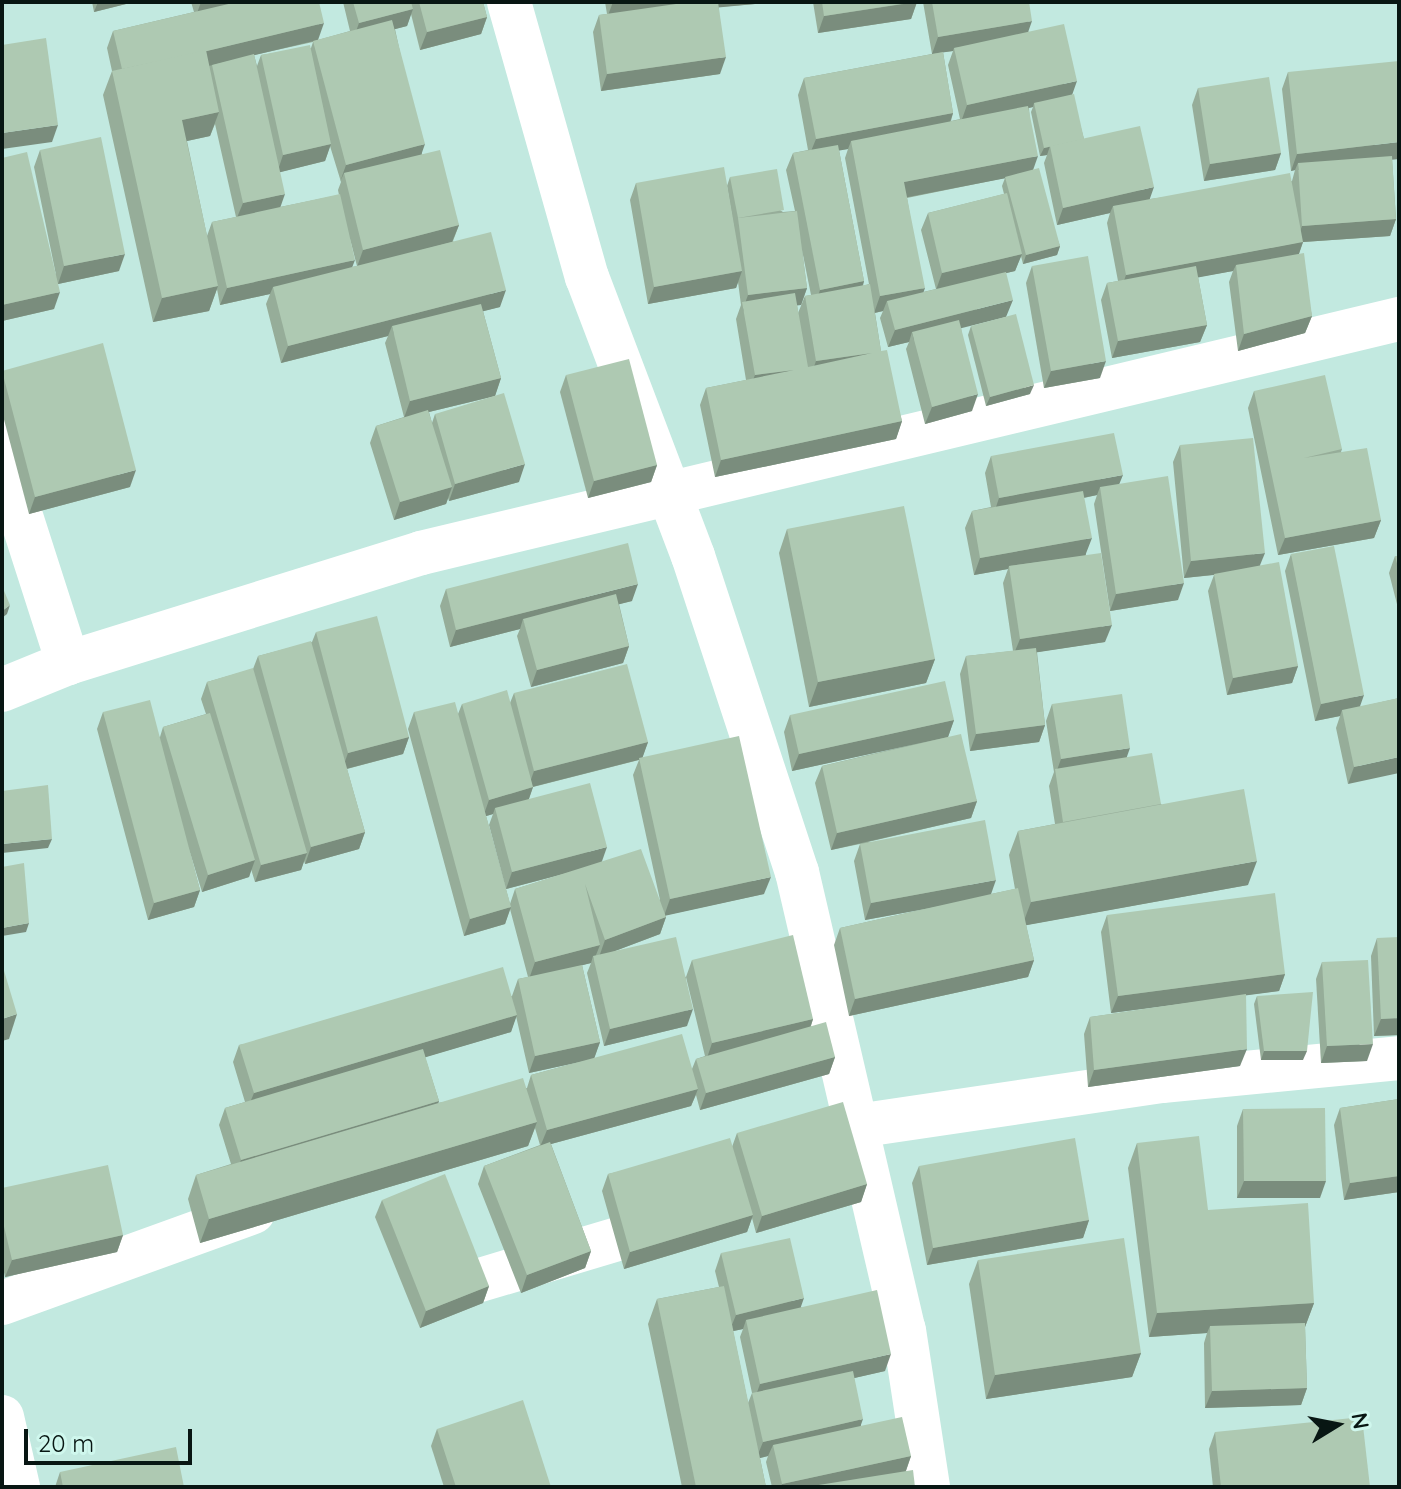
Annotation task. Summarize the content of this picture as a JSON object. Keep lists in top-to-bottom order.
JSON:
{
  "scale_bar": "20 m",
  "north": "right"
}
